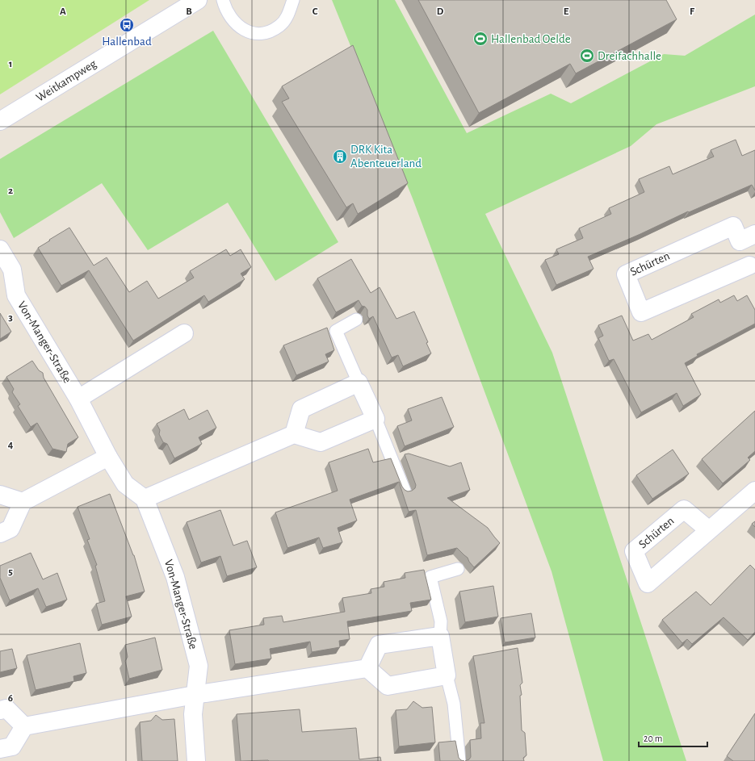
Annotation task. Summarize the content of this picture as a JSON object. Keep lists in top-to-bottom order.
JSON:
{
  "streets": {
    "street": ["Weitkampweg", "Schürten", "Von-Manger-Straße"]
  },
  "places": {
    "bus stop": ["Hallenbad"],
    "sports": ["Hallenbad Oelde", "Dreifachhalle"],
    "building": ["DRK Kita Abenteuerland"]
  },
  "scale_bar": "20 m",
  "grid": {
    "columns": [
      "A",
      "B",
      "C",
      "D",
      "E",
      "F"
    ],
    "rows": [
      "1",
      "2",
      "3",
      "4",
      "5",
      "6"
    ]
  }
}
